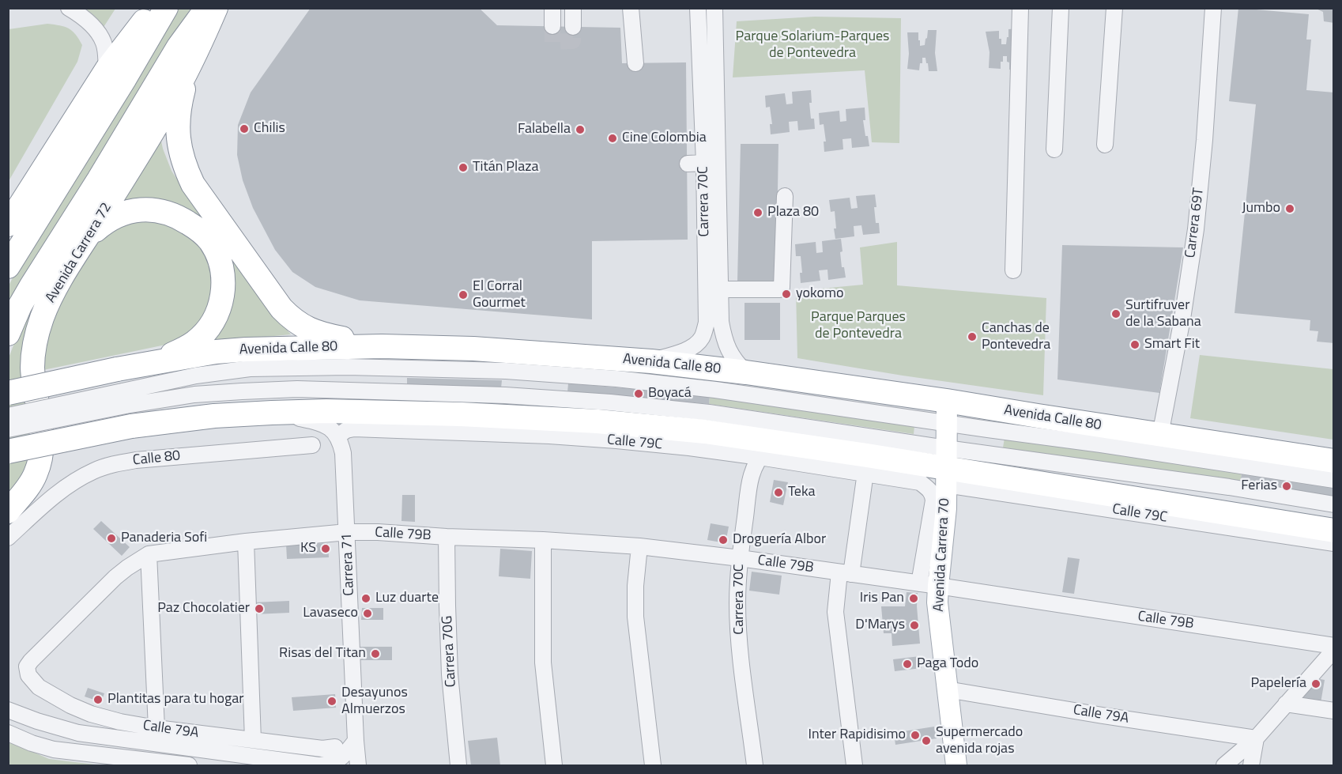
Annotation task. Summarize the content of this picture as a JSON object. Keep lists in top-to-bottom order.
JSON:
{
  "streets": {
    "highway": ["Avenida Carrera 72", "Avenida Calle 80"],
    "main road": ["Avenida Carrera 70"],
    "street": [
      "Carrera 70C",
      "Carrera 69T",
      "Calle 79C",
      "Calle 80",
      "Calle 79B",
      "Carrera 71",
      "Carrera 70G",
      "Calle 79A"
    ]
  },
  "crossings": [
    ["Carrera 70C", "Avenida Calle 80"],
    ["Carrera 70C", "Calle 79C"],
    ["Carrera 70C", "Calle 79B"],
    ["Carrera 69T", "Avenida Calle 80"],
    ["Avenida Carrera 72", "Calle 80"],
    ["Avenida Calle 80", "Calle 79C"],
    ["Avenida Calle 80", "Avenida Carrera 70"],
    ["Calle 79C", "Avenida Carrera 70"],
    ["Calle 79C", "Carrera 71"],
    ["Calle 79B", "Avenida Carrera 70"],
    ["Calle 79B", "Carrera 71"],
    ["Calle 79B", "Carrera 70G"],
    ["Calle 79B", "Calle 79A"],
    ["Avenida Carrera 70", "Calle 79A"],
    ["Carrera 71", "Calle 79A"]
  ],
  "parks": ["Parque Solarium-Parques de Pontevedra", "Parque Parques de Pontevedra"],
  "places": [
    "Chilis",
    "Falabella",
    "Cine Colombia",
    "Titán Plaza",
    "Jumbo",
    "Plaza 80",
    "yokomo",
    "El Corral Gourmet",
    "Surtifruver de la Sabana",
    "Canchas de Pontevedra",
    "Smart Fit",
    "Boyacá",
    "Ferias",
    "Teka",
    "Panaderia Sofi",
    "Droguería Albor",
    "KS",
    "Luz duarte",
    "Iris Pan",
    "Paz Chocolatier",
    "Lavaseco",
    "D'Marys",
    "Risas del Titan",
    "Paga Todo",
    "Papelería",
    "Plantitas para tu hogar",
    "Desayunos Almuerzos",
    "Inter Rapidisimo",
    "Supermercado avenida rojas"
  ]
}
